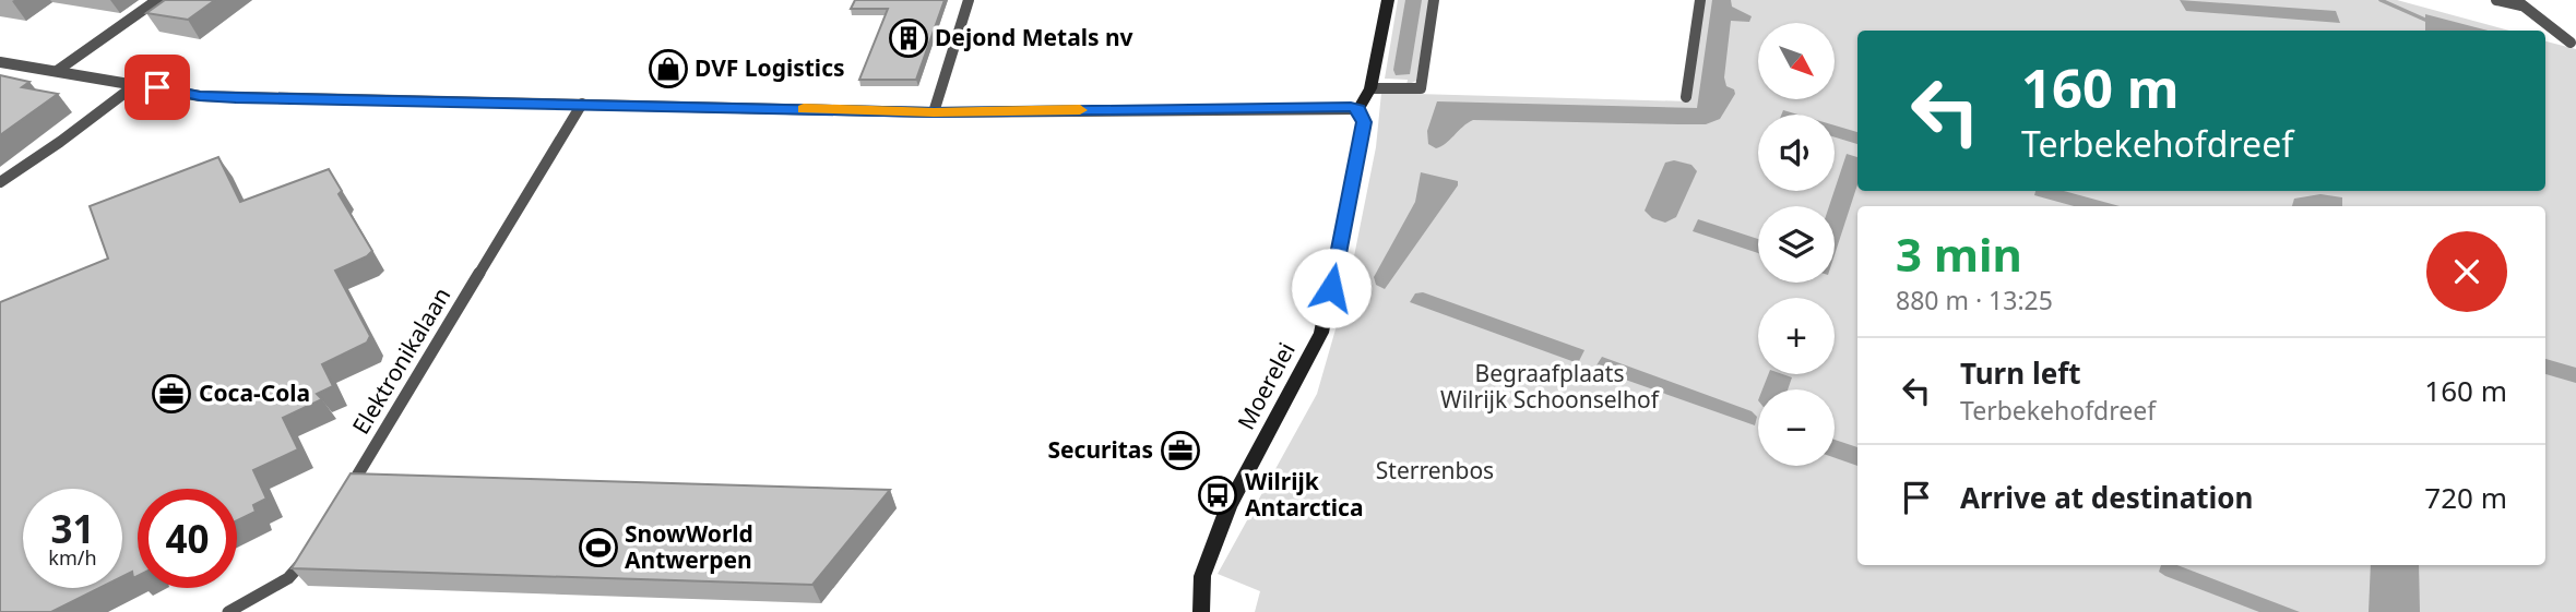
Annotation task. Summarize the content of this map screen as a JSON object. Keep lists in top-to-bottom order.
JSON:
{
  "streets": {
    "street": ["Elektronikalaan", "Moerelei"]
  },
  "parks": ["Begraafplaats Wilrijk Schoonselhof", "Sterrenbos"],
  "places": {
    "building": ["Dejond Metals nv"],
    "shop": ["DVF Logistics"],
    "office": ["Coca-Cola", "Securitas"],
    "bus stop": ["Wilrijk Antarctica"],
    "sports": ["SnowWorld Antwerpen"]
  },
  "north": "bottom right",
  "page": {
    "map_buttons": ["+", "−"],
    "turn": ["160 m", "Terbekehofdreef"],
    "heading": ["3 min", "880 m · 13:25"],
    "list": [
      {
        "name": "Turn left",
        "note": "Terbekehofdreef",
        "value": "160 m"
      },
      {
        "name": "Arrive at destination",
        "value": "720 m"
      }
    ],
    "speed": "31 km/h",
    "limit": "40"
  }
}
